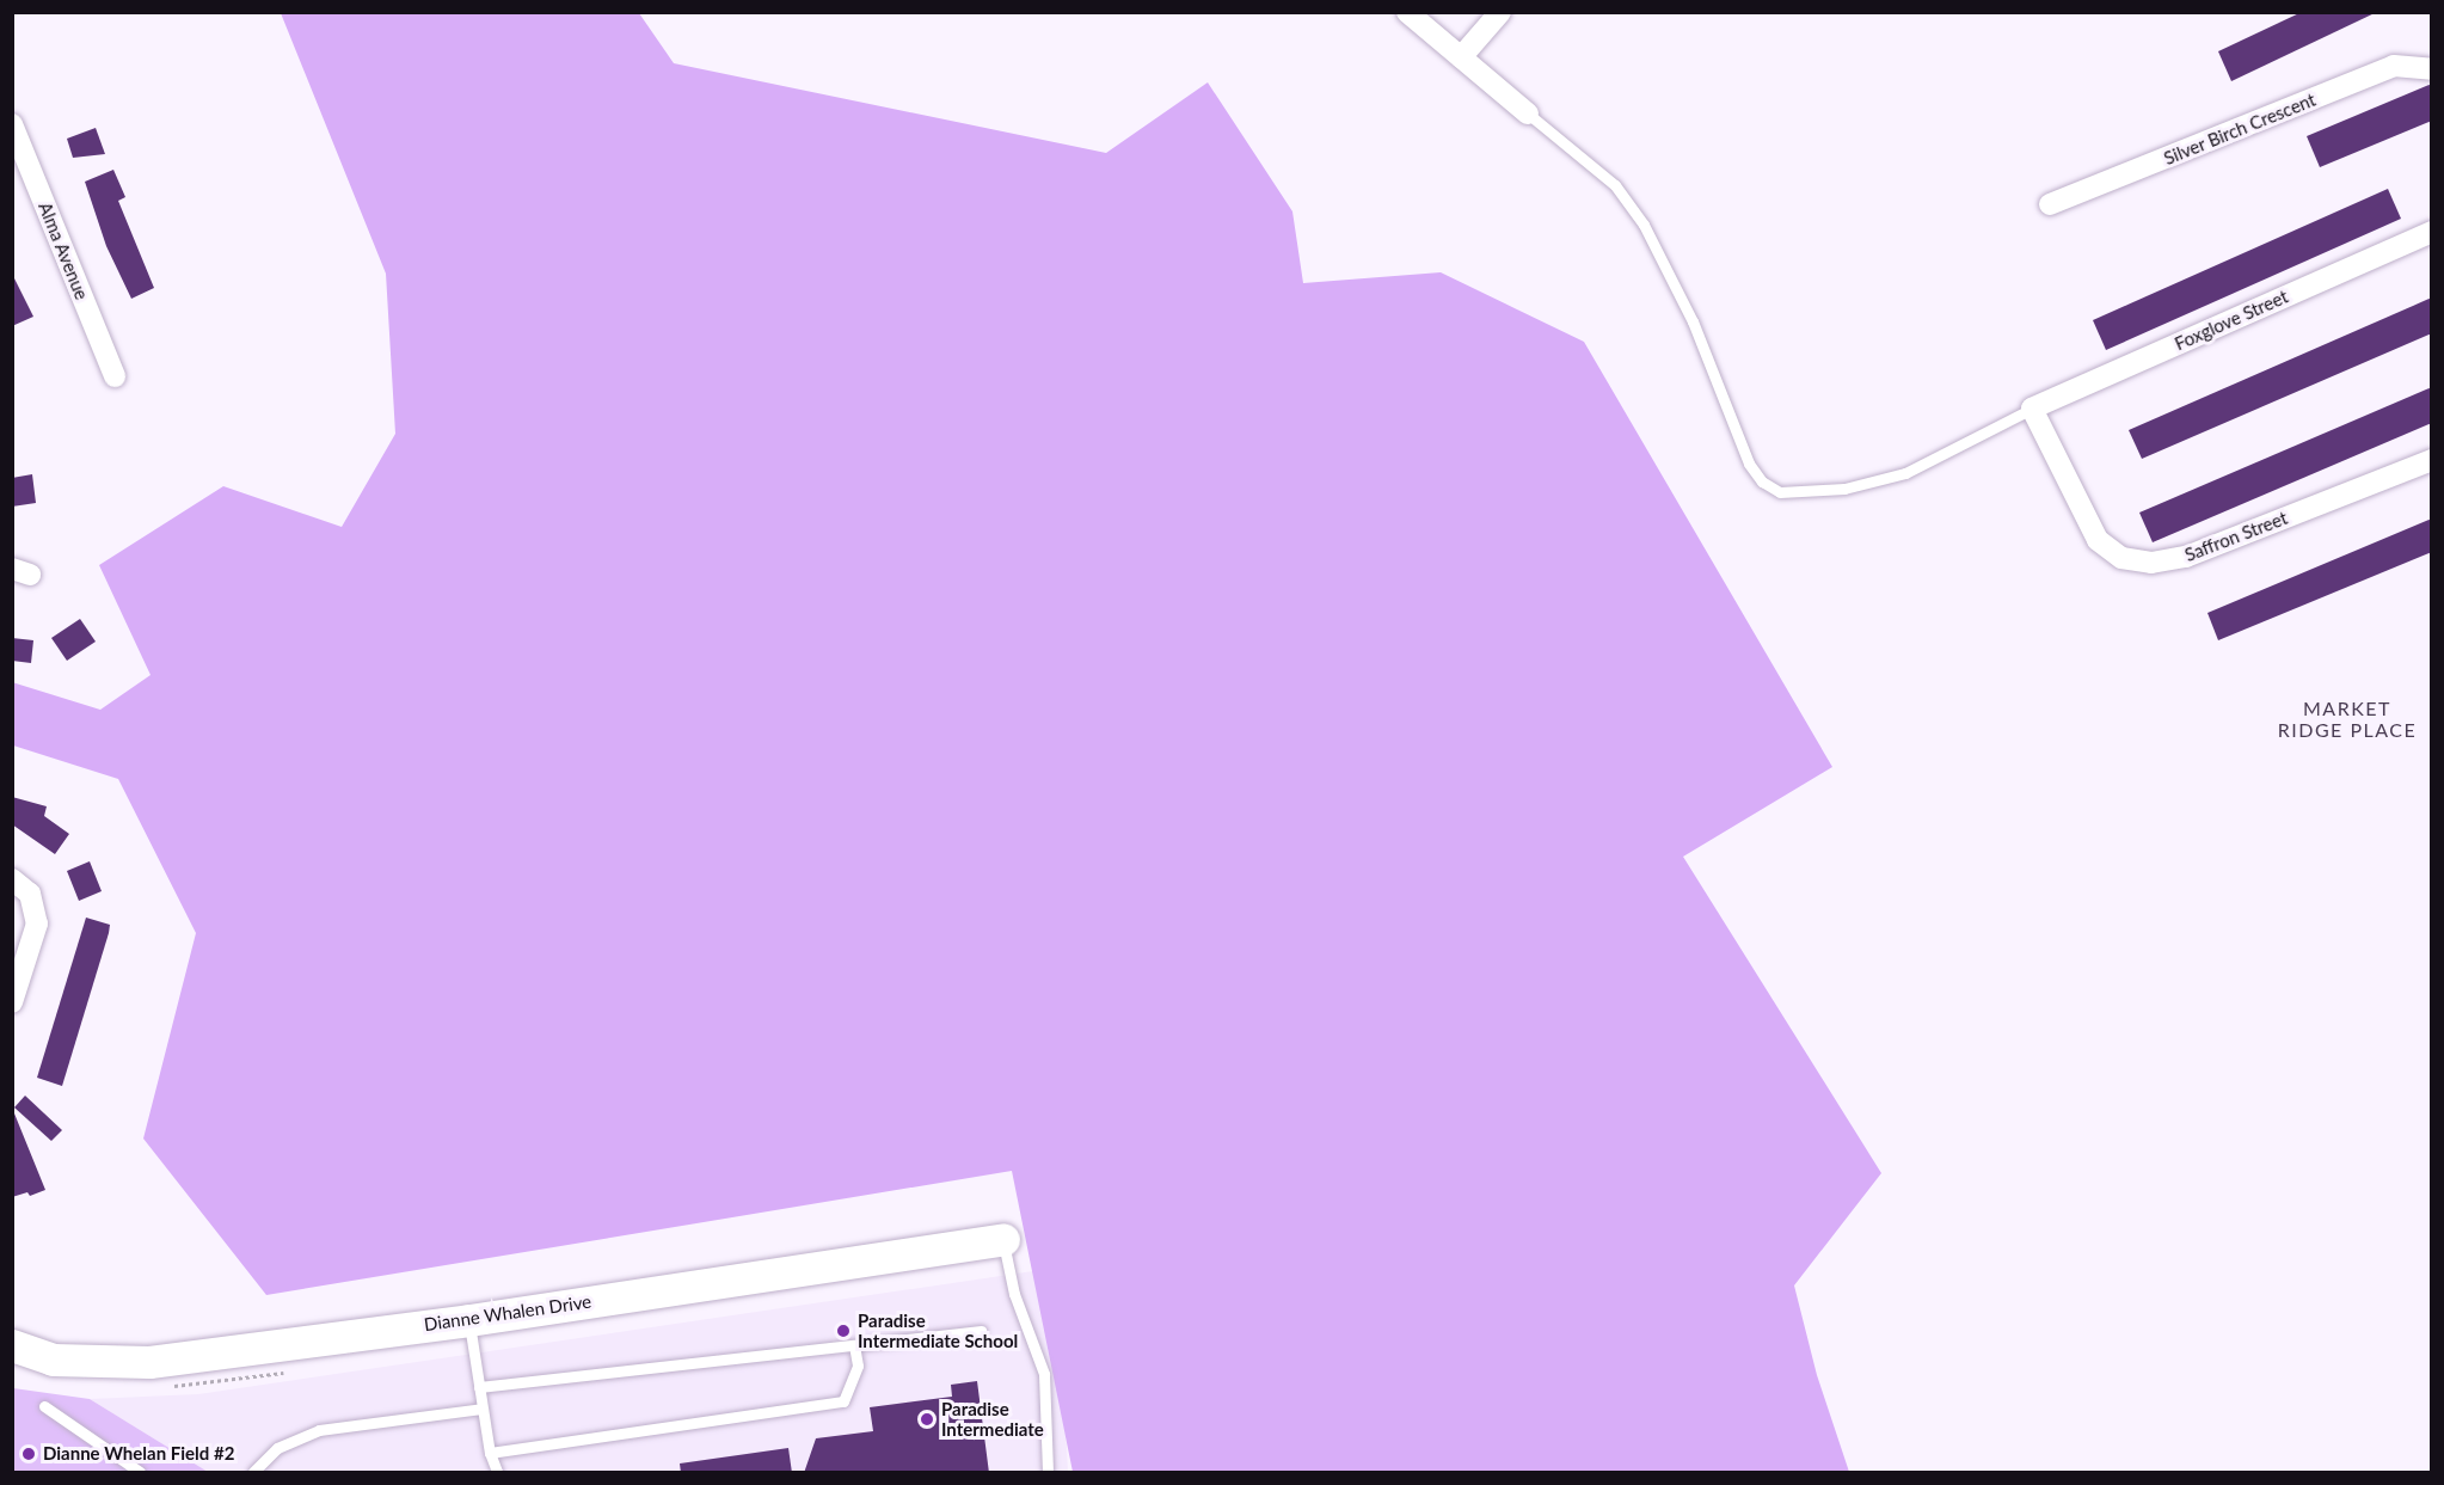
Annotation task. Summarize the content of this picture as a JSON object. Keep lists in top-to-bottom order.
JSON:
{
  "streets": {
    "street": [
      "Silver Birch Crescent",
      "Alma Avenue",
      "Foxglove Street",
      "Saffron Street",
      "Dianne Whalen Drive"
    ]
  },
  "crossings": [
    ["Foxglove Street", "Saffron Street"]
  ],
  "districts": ["MARKET RIDGE PLACE"],
  "places": ["Paradise Intermediate School", "Paradise Intermediate", "Dianne Whelan Field #2"]
}
